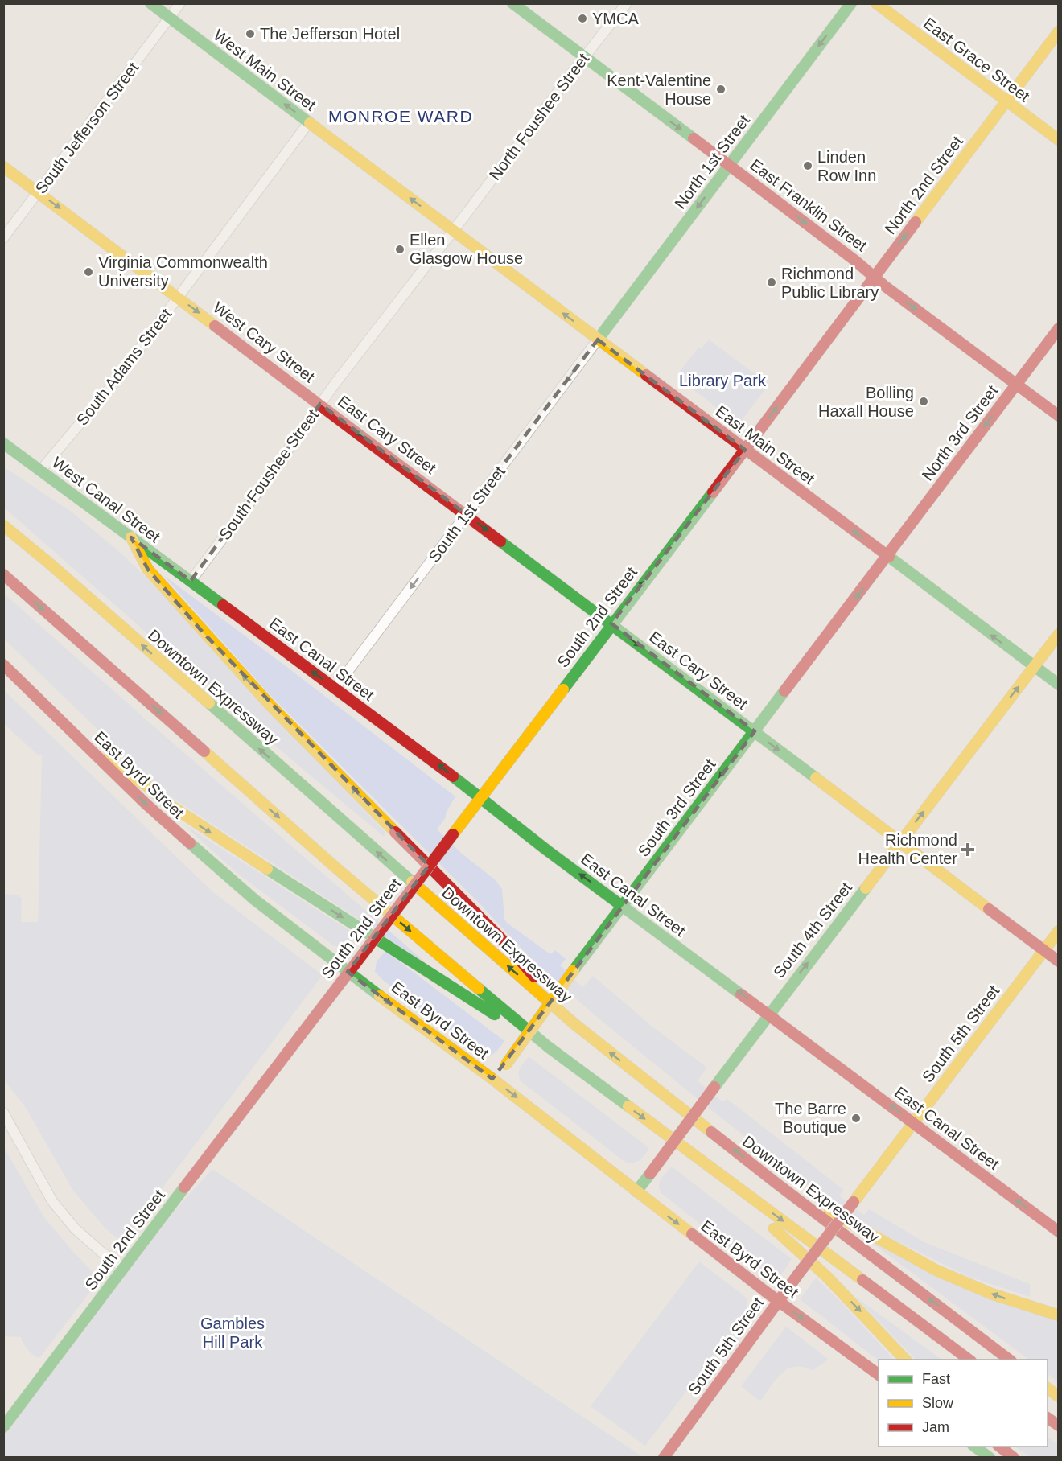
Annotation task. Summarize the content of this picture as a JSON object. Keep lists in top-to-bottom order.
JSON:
{
  "streets": {
    "main road": [
      "East Grace Street",
      "West Main Street",
      "North 1st Street",
      "North 2nd Street",
      "East Franklin Street",
      "West Cary Street",
      "North 3rd Street",
      "East Cary Street",
      "East Main Street",
      "West Canal Street",
      "South 2nd Street",
      "East Canal Street",
      "Downtown Expressway",
      "East Byrd Street",
      "South 3rd Street",
      "South 4th Street",
      "South 5th Street"
    ],
    "street": [
      "North Foushee Street",
      "South Jefferson Street",
      "South Adams Street",
      "South Foushee Street",
      "South 1st Street"
    ]
  },
  "crossings": [
    ["East Grace Street", "North 2nd Street"],
    ["West Main Street", "North Foushee Street"],
    ["West Main Street", "South Jefferson Street"],
    ["West Main Street", "South Adams Street"],
    ["West Main Street", "East Main Street"],
    ["West Main Street", "South Foushee Street"],
    ["North Foushee Street", "East Franklin Street"],
    ["North Foushee Street", "East Main Street"],
    ["North Foushee Street", "South Foushee Street"],
    ["South Jefferson Street", "West Cary Street"],
    ["North 1st Street", "East Franklin Street"],
    ["North 1st Street", "East Main Street"],
    ["North 1st Street", "South 1st Street"],
    ["North 2nd Street", "East Franklin Street"],
    ["North 2nd Street", "East Main Street"],
    ["North 2nd Street", "South 2nd Street"],
    ["East Franklin Street", "North 3rd Street"],
    ["West Cary Street", "South Adams Street"],
    ["West Cary Street", "East Cary Street"],
    ["West Cary Street", "South Foushee Street"],
    ["South Adams Street", "West Canal Street"],
    ["North 3rd Street", "East Main Street"],
    ["North 3rd Street", "South 3rd Street"],
    ["East Cary Street", "South Foushee Street"],
    ["East Cary Street", "South 1st Street"],
    ["East Cary Street", "South 2nd Street"],
    ["East Cary Street", "South 3rd Street"],
    ["East Cary Street", "South 4th Street"],
    ["East Cary Street", "South 5th Street"],
    ["East Main Street", "South Foushee Street"],
    ["East Main Street", "South 1st Street"],
    ["East Main Street", "South 2nd Street"],
    ["East Main Street", "South 3rd Street"],
    ["East Main Street", "South 4th Street"],
    ["South Foushee Street", "West Canal Street"],
    ["South Foushee Street", "East Canal Street"],
    ["West Canal Street", "East Canal Street"],
    ["South 1st Street", "East Canal Street"],
    ["South 2nd Street", "East Canal Street"],
    ["South 2nd Street", "East Byrd Street"],
    ["East Canal Street", "South 3rd Street"],
    ["East Canal Street", "South 4th Street"],
    ["East Canal Street", "South 5th Street"],
    ["East Byrd Street", "South 3rd Street"],
    ["East Byrd Street", "South 4th Street"],
    ["East Byrd Street", "South 5th Street"]
  ],
  "one_way": [
    "West Main Street",
    "North 1st Street",
    "North 2nd Street",
    "East Franklin Street",
    "West Cary Street",
    "North 3rd Street",
    "East Cary Street",
    "East Main Street",
    "South 1st Street",
    "South 3rd Street",
    "South 4th Street"
  ],
  "districts": ["MONROE WARD"],
  "parks": ["Library Park", "Gambles Hill Park"],
  "places": {
    "other": [
      "YMCA",
      "The Jefferson Hotel",
      "Kent-Valentine House",
      "Linden Row Inn",
      "Ellen Glasgow House",
      "Virginia Commonwealth University",
      "Richmond Public Library",
      "Bolling Haxall House",
      "The Barre Boutique"
    ],
    "health": ["Richmond Health Center"]
  },
  "legend": ["Fast", "Slow", "Jam"]
}
